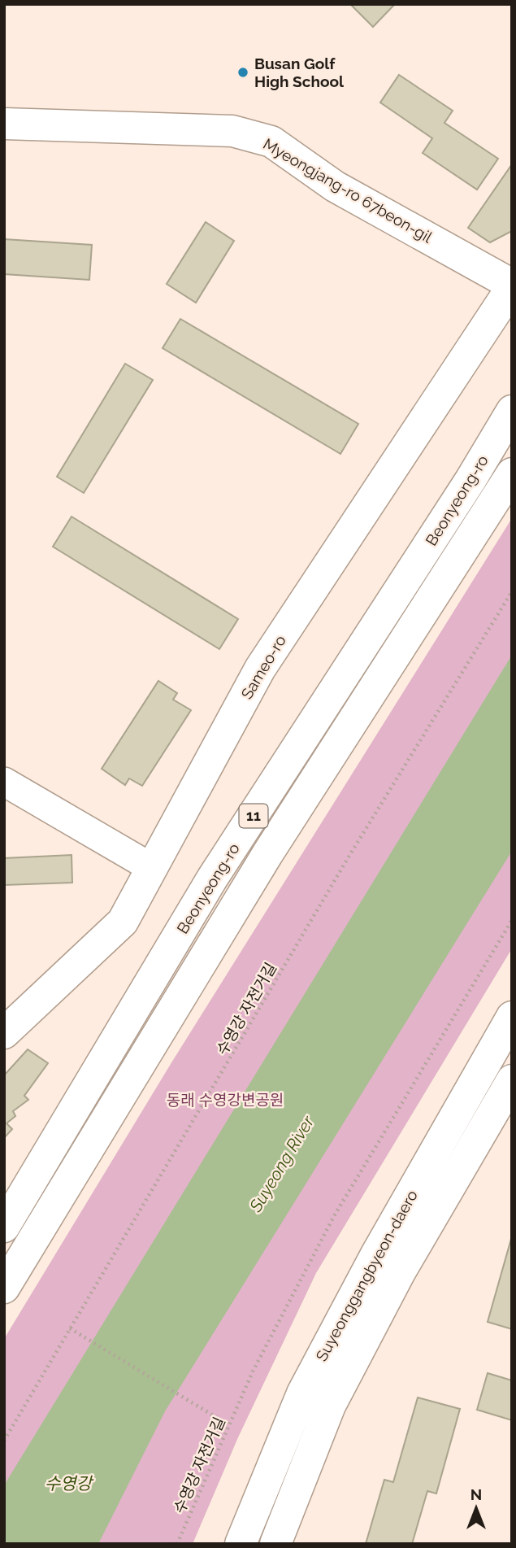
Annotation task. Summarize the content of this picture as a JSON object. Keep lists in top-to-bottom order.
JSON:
{
  "streets": {
    "main road": [
      "Myeongjang-ro 67beon-gil",
      "Beonyeong-ro",
      "Sameo-ro",
      "11",
      "Suyeonggangbyeon-daero"
    ],
    "path": ["수영강 자전거길"]
  },
  "crossings": [
    ["Myeongjang-ro 67beon-gil", "Sameo-ro"]
  ],
  "water": ["Suyeong River", "수영강"],
  "parks": ["동래 수영강변공원"],
  "places": ["Busan Golf High School"],
  "north": "top"
}
